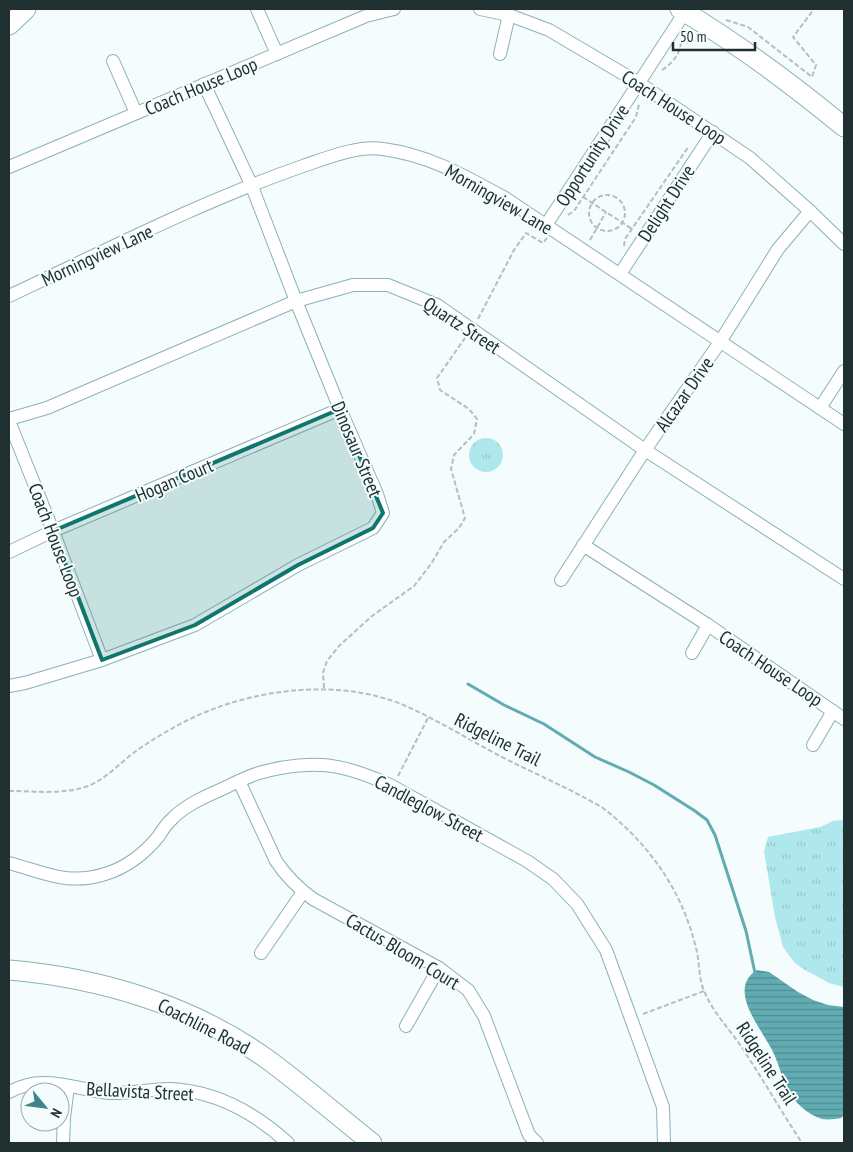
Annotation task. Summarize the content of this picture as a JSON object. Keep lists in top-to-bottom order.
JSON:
{
  "streets": {
    "main road": ["Coachline Road"],
    "street": [
      "Coach House Loop",
      "Opportunity Drive",
      "Morningview Lane",
      "Delight Drive",
      "Quartz Street",
      "Alcazar Drive",
      "Dinosaur Street",
      "Hogan Court",
      "Candleglow Street",
      "Cactus Bloom Court",
      "Bellavista Street"
    ],
    "path": ["Ridgeline Trail"]
  },
  "crossings": [
    ["Coach House Loop", "Opportunity Drive"],
    ["Coach House Loop", "Delight Drive"],
    ["Coach House Loop", "Quartz Street"],
    ["Coach House Loop", "Alcazar Drive"],
    ["Coach House Loop", "Dinosaur Street"],
    ["Coach House Loop", "Hogan Court"],
    ["Opportunity Drive", "Morningview Lane"],
    ["Morningview Lane", "Delight Drive"],
    ["Morningview Lane", "Alcazar Drive"],
    ["Morningview Lane", "Dinosaur Street"],
    ["Quartz Street", "Alcazar Drive"],
    ["Quartz Street", "Dinosaur Street"],
    ["Dinosaur Street", "Hogan Court"],
    ["Candleglow Street", "Cactus Bloom Court"]
  ],
  "scale_bar": "50 m",
  "north": "bottom right"
}
